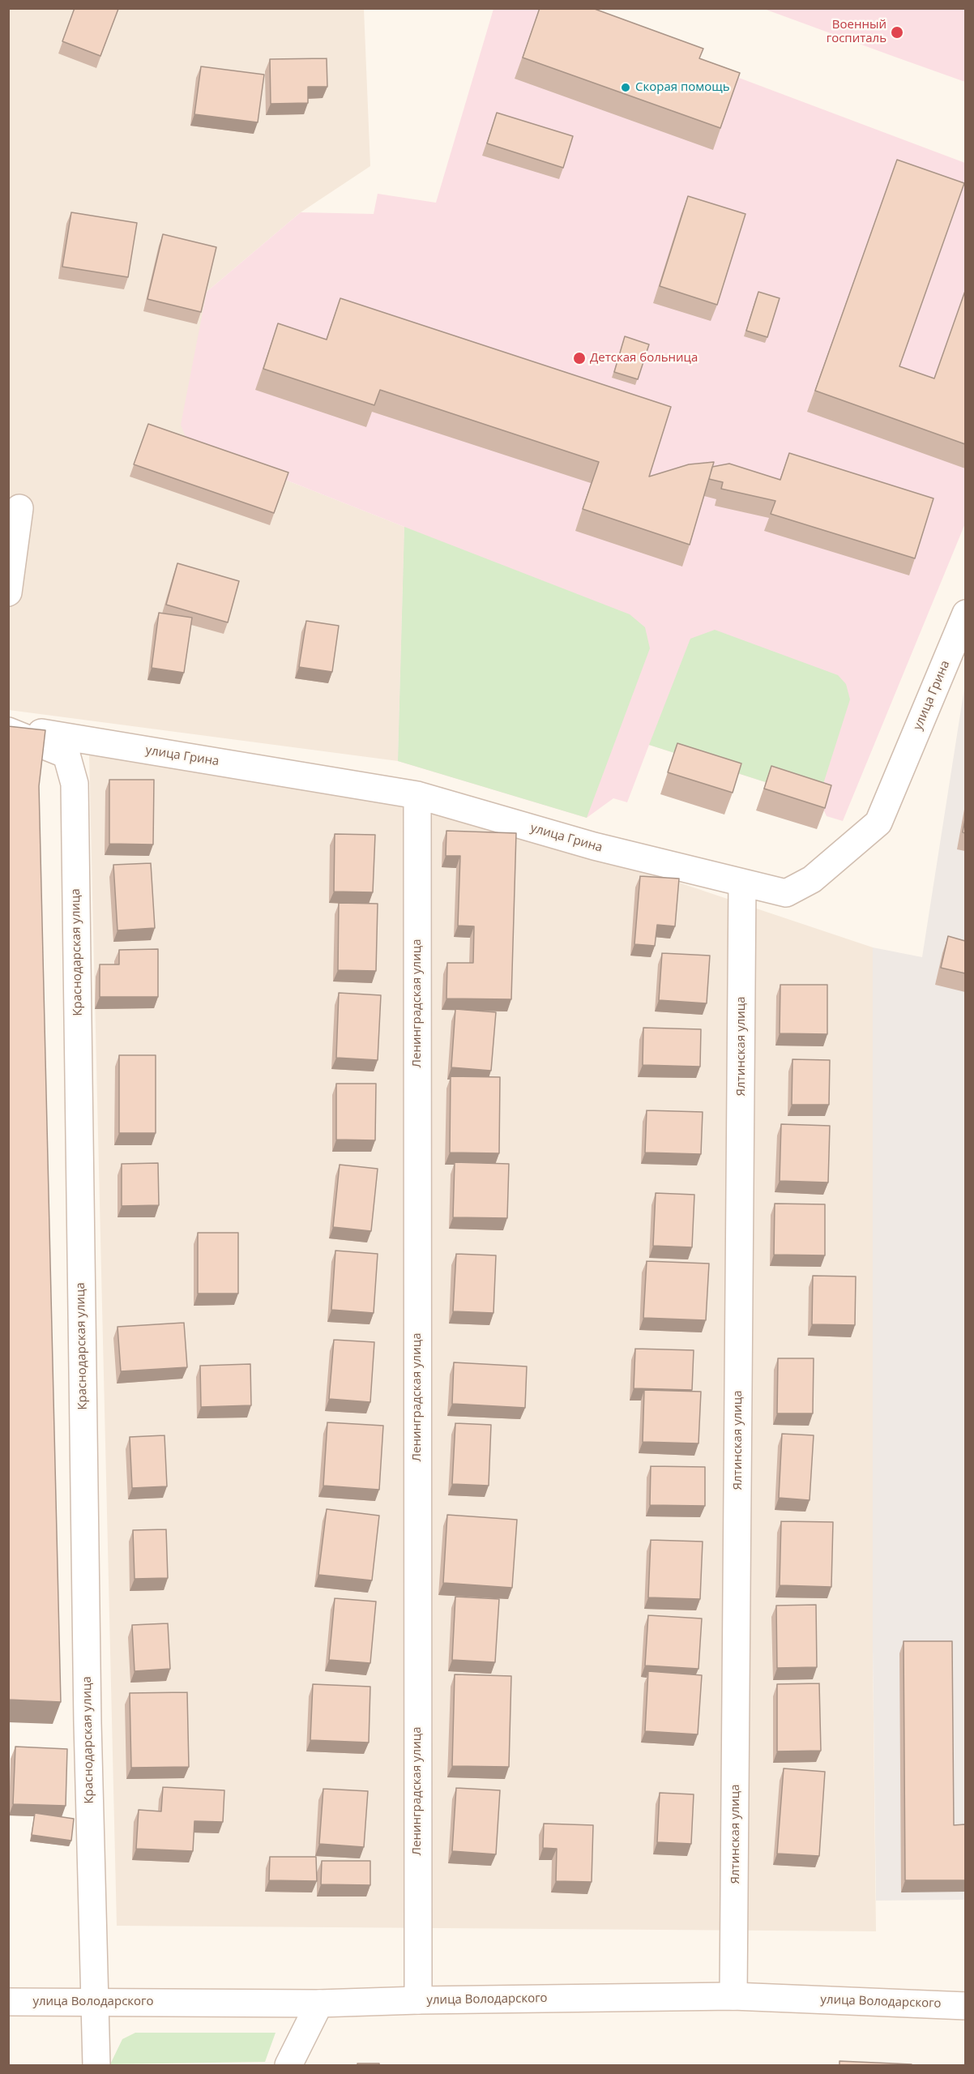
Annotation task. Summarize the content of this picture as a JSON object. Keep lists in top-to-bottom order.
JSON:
{
  "streets": {
    "street": [
      "улица Грина",
      "Краснодарская улица",
      "Ленинградская улица",
      "Ялтинская улица",
      "улица Володарского"
    ]
  },
  "crossings": [
    ["улица Грина", "Ленинградская улица"],
    ["улица Грина", "Ялтинская улица"],
    ["Краснодарская улица", "улица Володарского"],
    ["Ленинградская улица", "улица Володарского"],
    ["Ялтинская улица", "улица Володарского"]
  ],
  "places": ["Военный госпиталь", "Скорая помощь", "Детская больница"]
}
